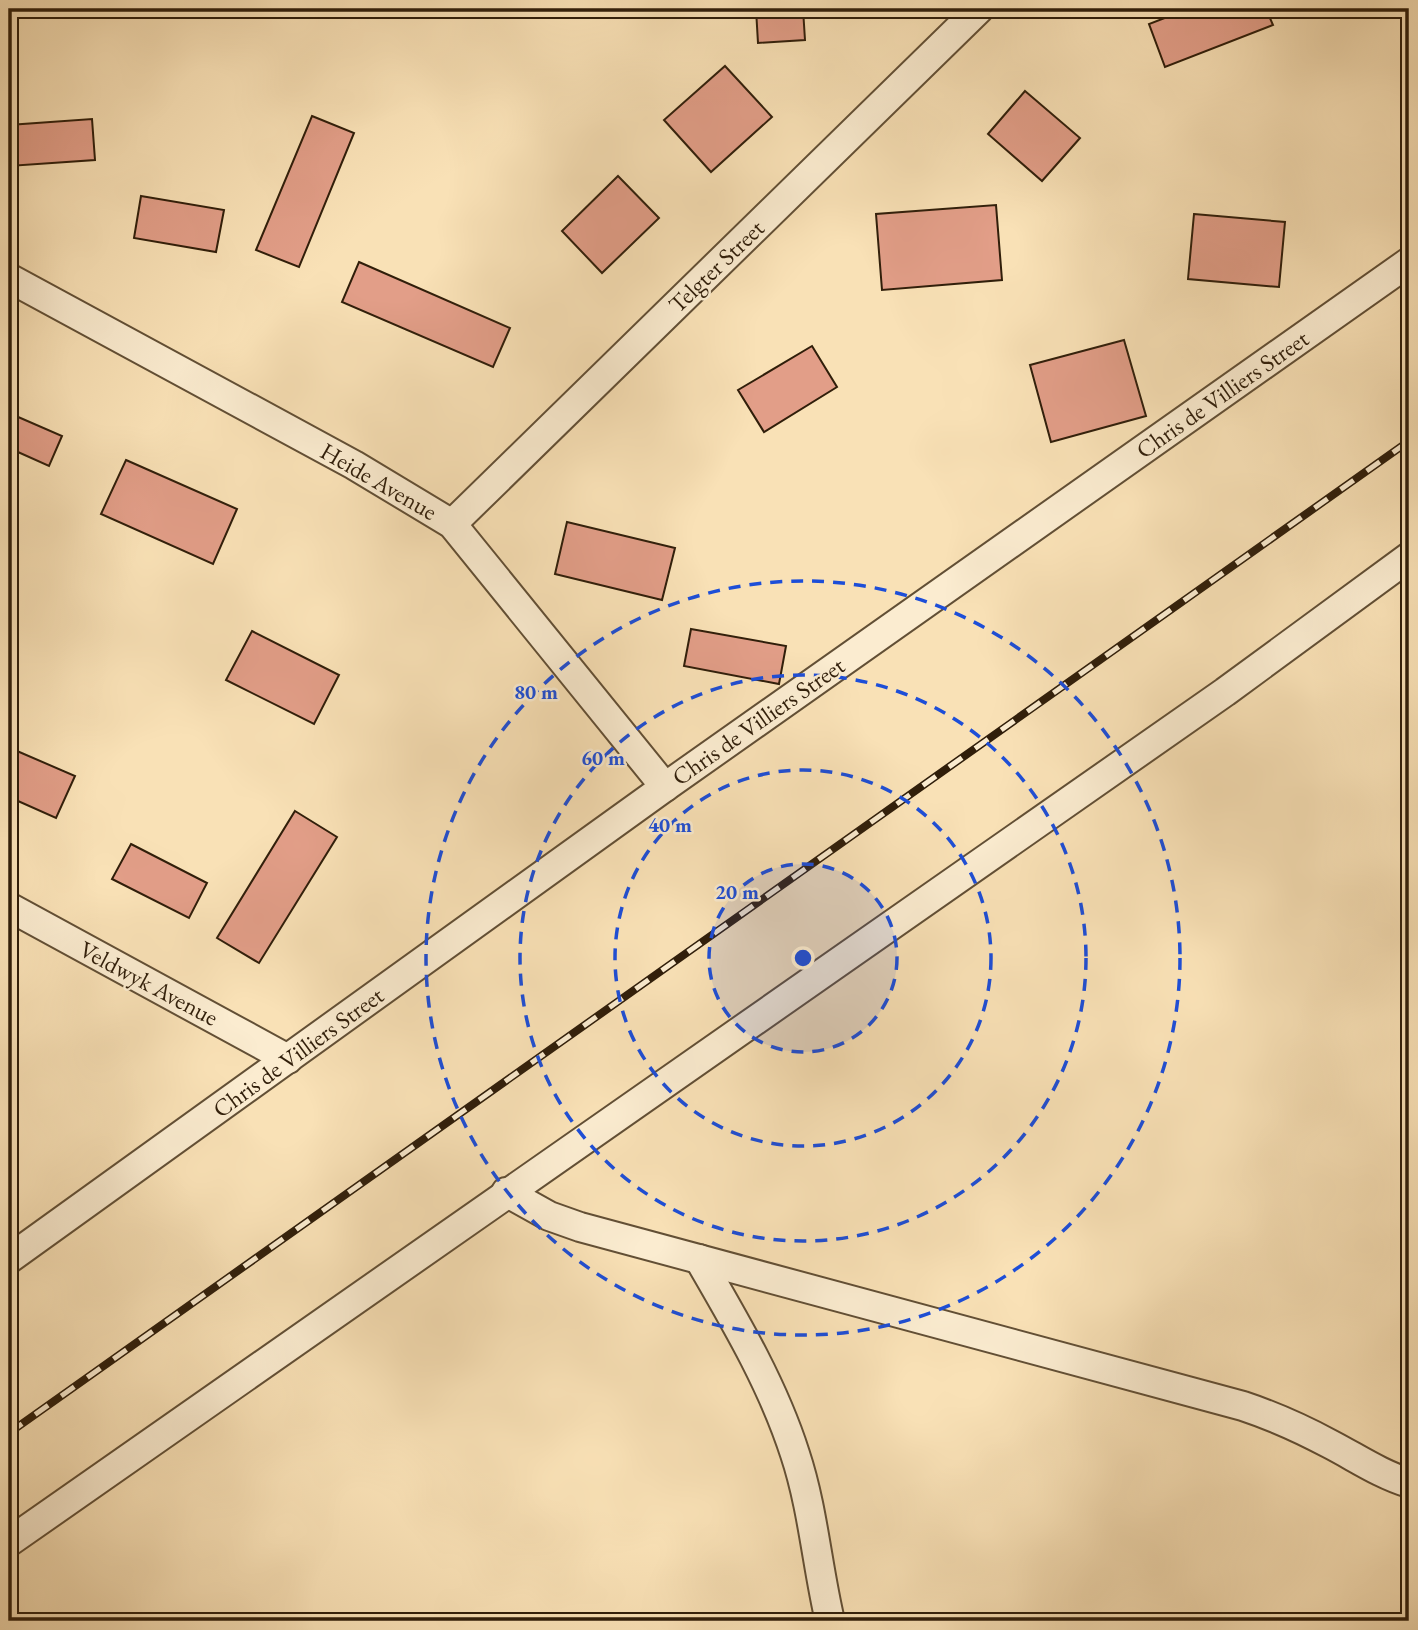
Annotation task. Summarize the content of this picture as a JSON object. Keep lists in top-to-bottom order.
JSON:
{
  "streets": {
    "street": [
      "Telgter Street",
      "Chris de Villiers Street",
      "Heide Avenue",
      "Veldwyk Avenue"
    ]
  },
  "crossings": [
    ["Telgter Street", "Heide Avenue"],
    ["Chris de Villiers Street", "Heide Avenue"],
    ["Chris de Villiers Street", "Veldwyk Avenue"]
  ],
  "rings": [
    "80 m",
    "60 m",
    "40 m",
    "20 m"
  ]
}
